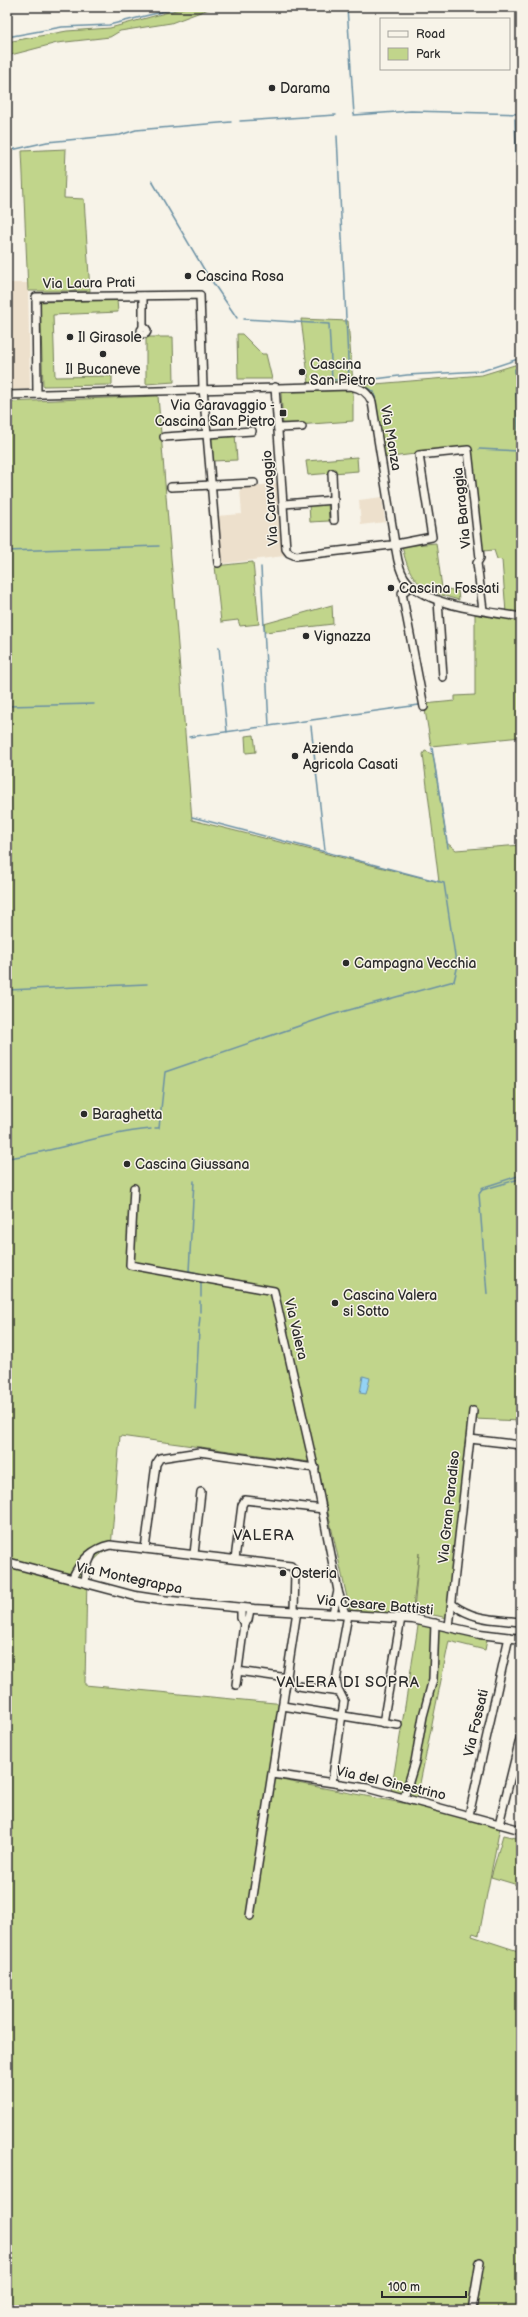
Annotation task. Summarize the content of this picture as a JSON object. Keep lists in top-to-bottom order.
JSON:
{
  "streets": {
    "street": [
      "Via Laura Prati",
      "Via Monza",
      "Via Caravaggio",
      "Via Baraggia",
      "Via Valera",
      "Via Gran Paradiso",
      "Via Montegrappa",
      "Via Cesare Battisti",
      "Via Fossati",
      "Via del Ginestrino"
    ]
  },
  "crossings": [
    ["Via Laura Prati", "Via Monza"],
    ["Via Monza", "Via Caravaggio"],
    ["Via Monza", "Via Baraggia"],
    ["Via Caravaggio", "Via Baraggia"],
    ["Via Valera", "Via Cesare Battisti"],
    ["Via Gran Paradiso", "Via Cesare Battisti"],
    ["Via Montegrappa", "Via Cesare Battisti"],
    ["Via Cesare Battisti", "Via Fossati"],
    ["Via Fossati", "Via del Ginestrino"]
  ],
  "districts": ["VALERA", "VALERA DI SOPRA"],
  "places": {
    "other": [
      "Darama",
      "Cascina Rosa",
      "Il Girasole",
      "Il Bucaneve",
      "Cascina San Pietro",
      "Cascina Fossati",
      "Vignazza",
      "Azienda Agricola Casati",
      "Campagna Vecchia",
      "Baraghetta",
      "Cascina Giussana",
      "Cascina Valera si Sotto",
      "Osteria"
    ],
    "transit": ["Via Caravaggio - Cascina San Pietro"]
  },
  "legend": ["Road", "Park"],
  "scale_bar": "100 m"
}
